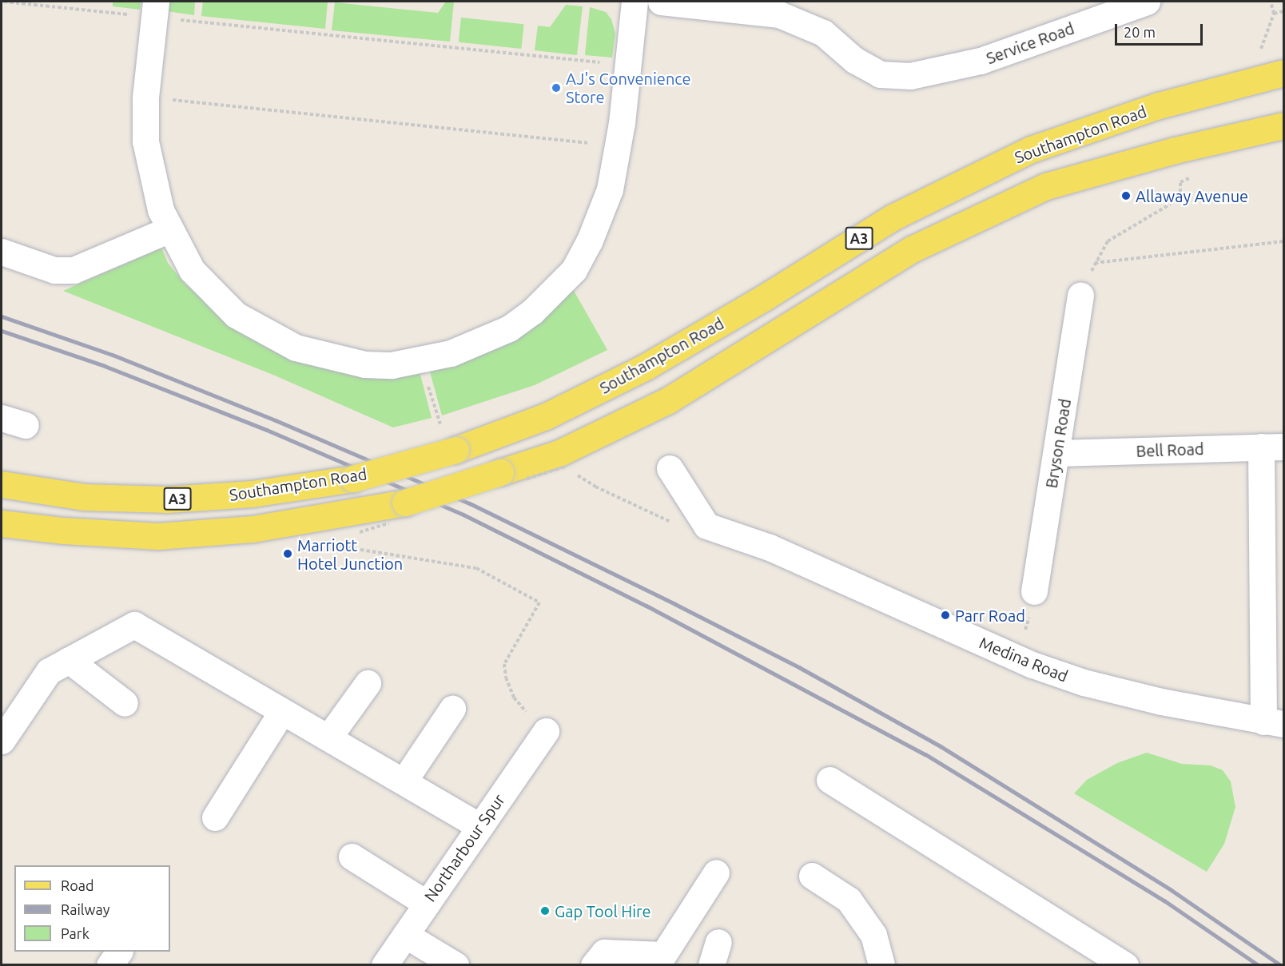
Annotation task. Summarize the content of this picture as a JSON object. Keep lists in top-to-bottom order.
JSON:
{
  "streets": {
    "main road": ["Southampton Road", "A3"],
    "street": [
      "Service Road",
      "Bryson Road",
      "Bell Road",
      "Medina Road",
      "Northarbour Spur"
    ]
  },
  "crossings": [
    ["Bryson Road", "Bell Road"]
  ],
  "places": [
    "AJ's Convenience Store",
    "Allaway Avenue",
    "Marriott Hotel Junction",
    "Parr Road",
    "Gap Tool Hire"
  ],
  "legend": ["Road", "Railway", "Park"],
  "scale_bar": "20 m"
}
